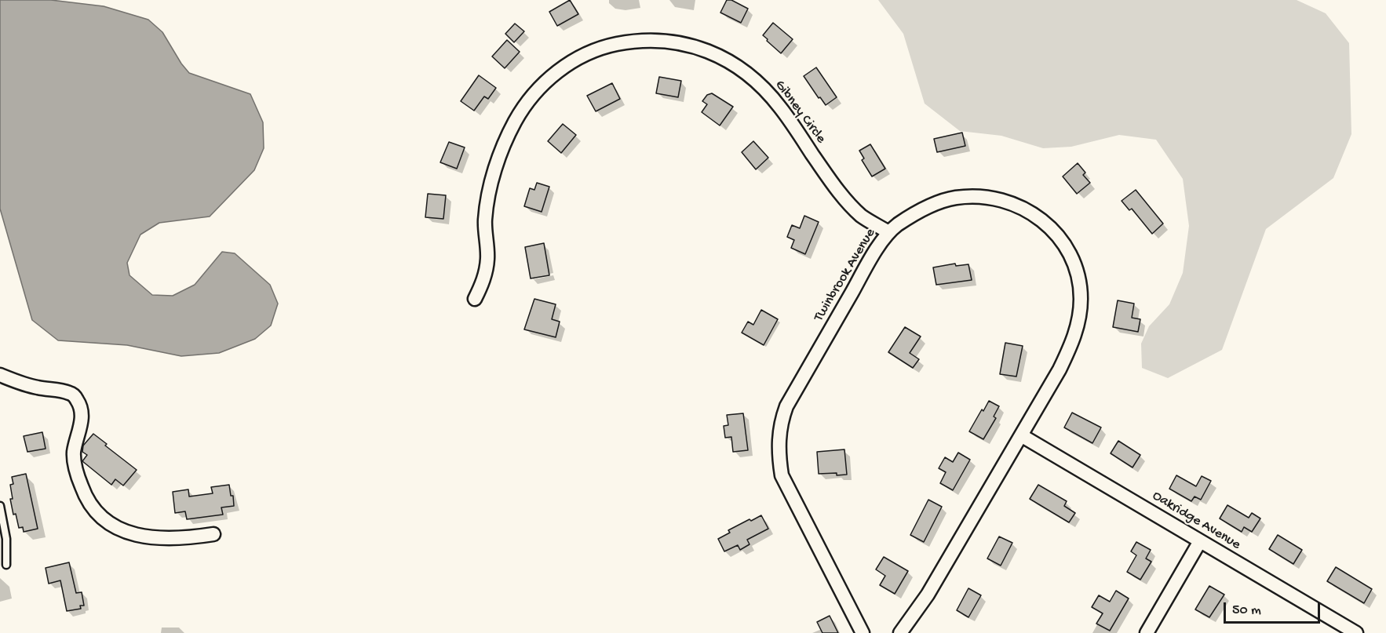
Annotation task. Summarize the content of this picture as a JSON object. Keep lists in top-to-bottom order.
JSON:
{
  "streets": {
    "street": ["Gibney Circle", "Twinbrook Avenue", "Oakridge Avenue"]
  },
  "crossings": [
    ["Gibney Circle", "Twinbrook Avenue"],
    ["Twinbrook Avenue", "Oakridge Avenue"]
  ],
  "scale_bar": "50 m"
}
